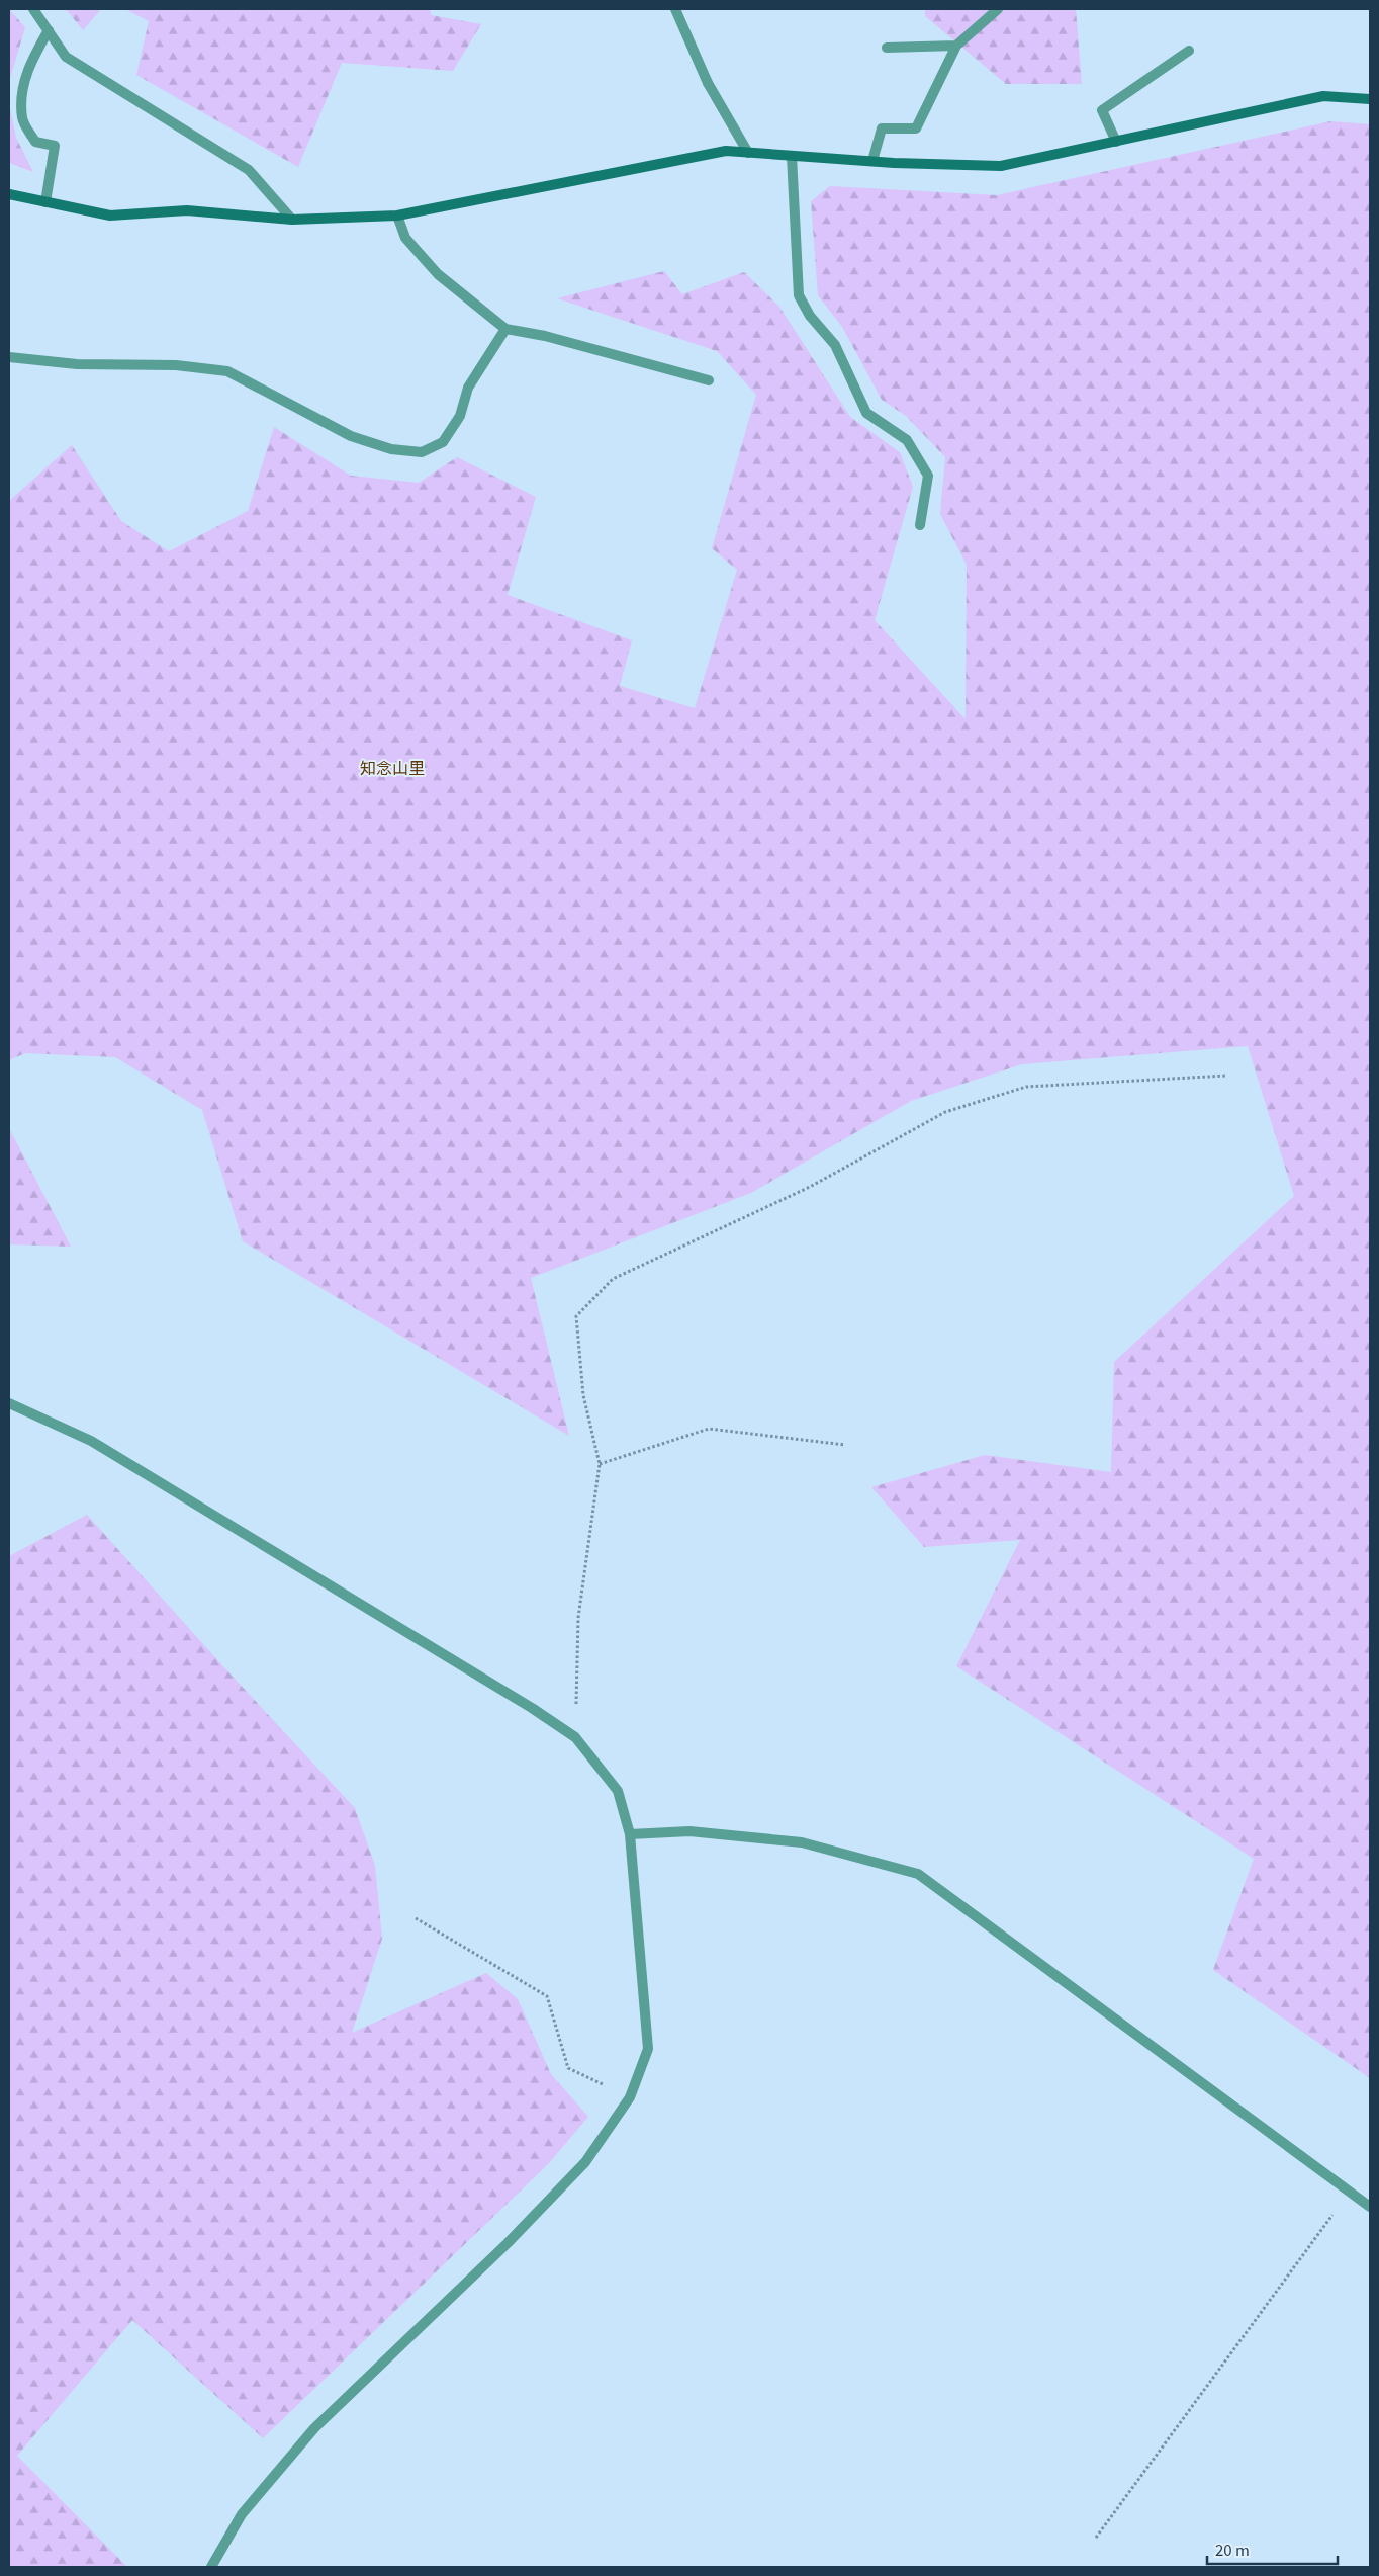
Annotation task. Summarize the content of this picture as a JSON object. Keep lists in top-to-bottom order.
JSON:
{
  "districts": ["知念山里"],
  "scale_bar": "20 m"
}
